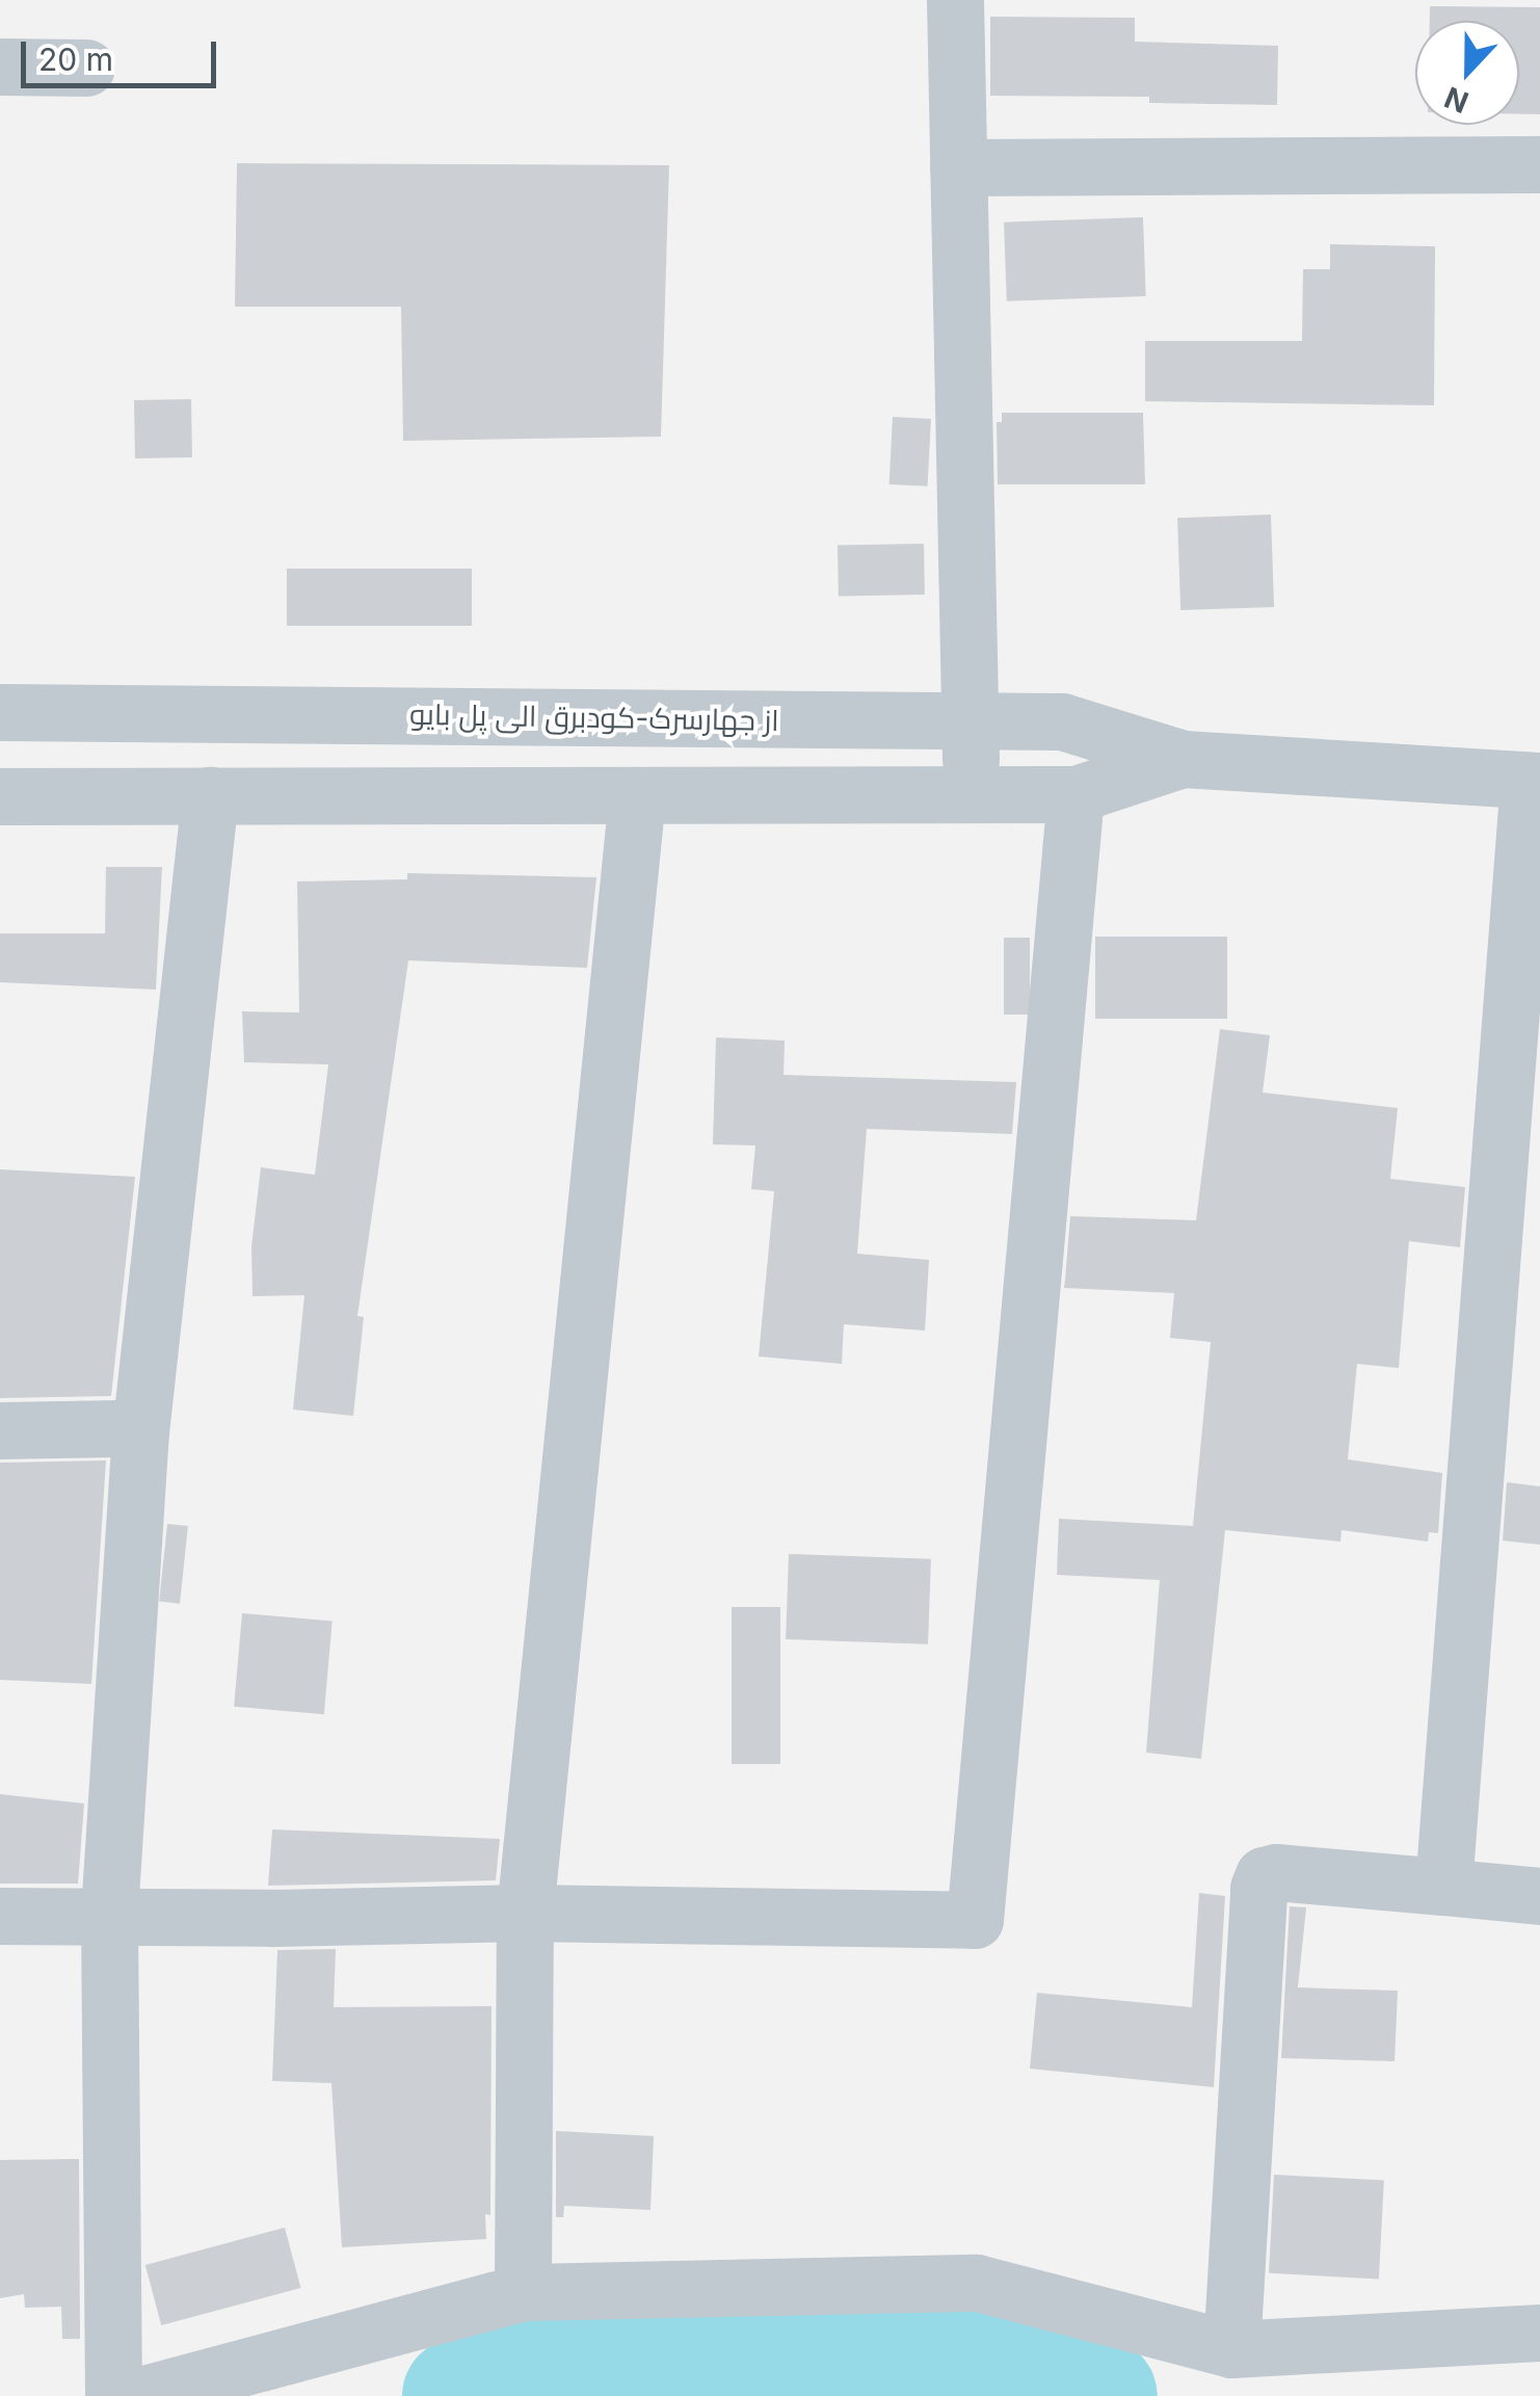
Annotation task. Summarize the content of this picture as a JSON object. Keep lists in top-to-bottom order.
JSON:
{
  "streets": {
    "street": ["از جهارسرک-کودبرق الی پل بایو"]
  },
  "scale_bar": "20 m",
  "north": "bottom"
}
